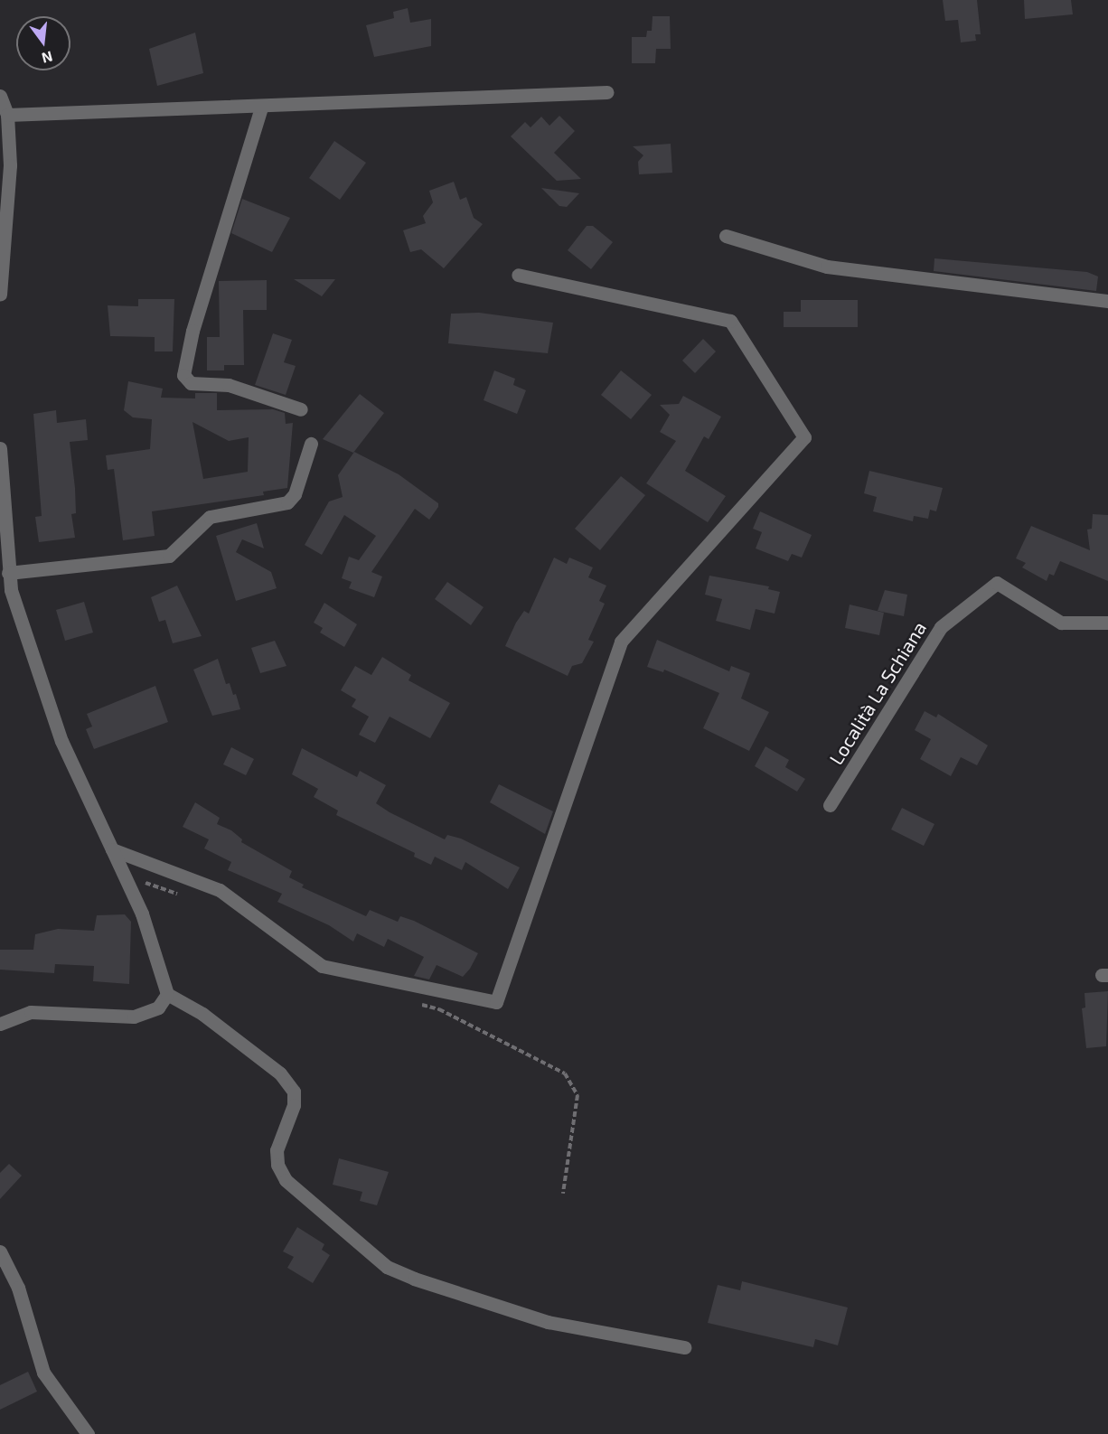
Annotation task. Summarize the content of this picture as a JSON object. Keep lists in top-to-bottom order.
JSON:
{
  "streets": {
    "street": ["Località La Schiana"]
  },
  "north": "bottom"
}
